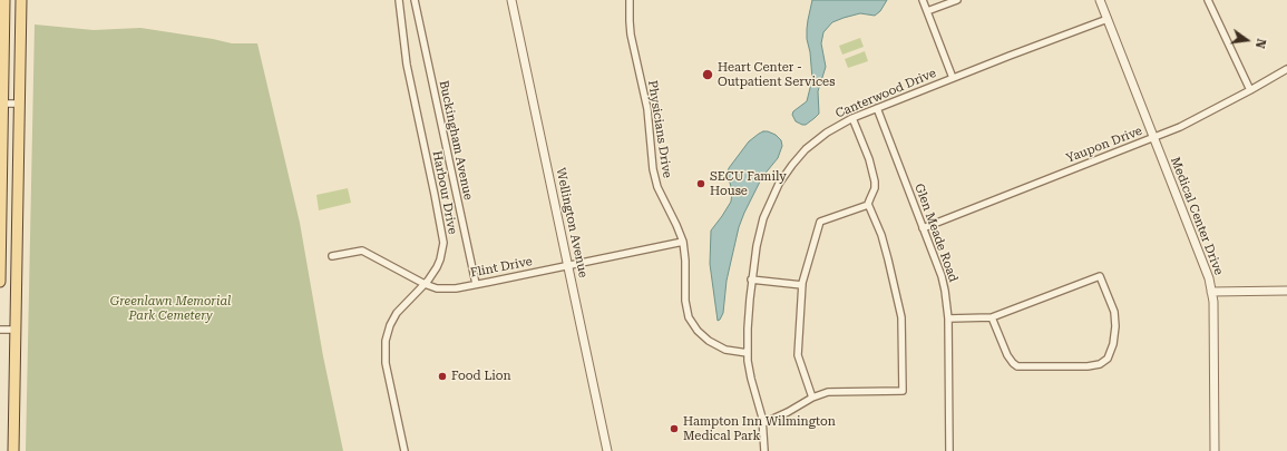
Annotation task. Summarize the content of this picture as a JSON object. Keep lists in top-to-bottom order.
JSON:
{
  "streets": {
    "street": [
      "Canterwood Drive",
      "Physicians Drive",
      "Buckingham Avenue",
      "Yaupon Drive",
      "Harbour Drive",
      "Medical Center Drive",
      "Wellington Avenue",
      "Glen Meade Road",
      "Flint Drive"
    ]
  },
  "crossings": [
    ["Canterwood Drive", "Physicians Drive"],
    ["Canterwood Drive", "Medical Center Drive"],
    ["Canterwood Drive", "Glen Meade Road"],
    ["Physicians Drive", "Flint Drive"],
    ["Buckingham Avenue", "Flint Drive"],
    ["Yaupon Drive", "Medical Center Drive"],
    ["Yaupon Drive", "Glen Meade Road"],
    ["Harbour Drive", "Flint Drive"],
    ["Wellington Avenue", "Flint Drive"]
  ],
  "parks": ["Greenlawn Memorial Park Cemetery"],
  "places": [
    "Heart Center - Outpatient Services",
    "SECU Family House",
    "Food Lion",
    "Hampton Inn Wilmington Medical Park"
  ],
  "north": "right"
}
